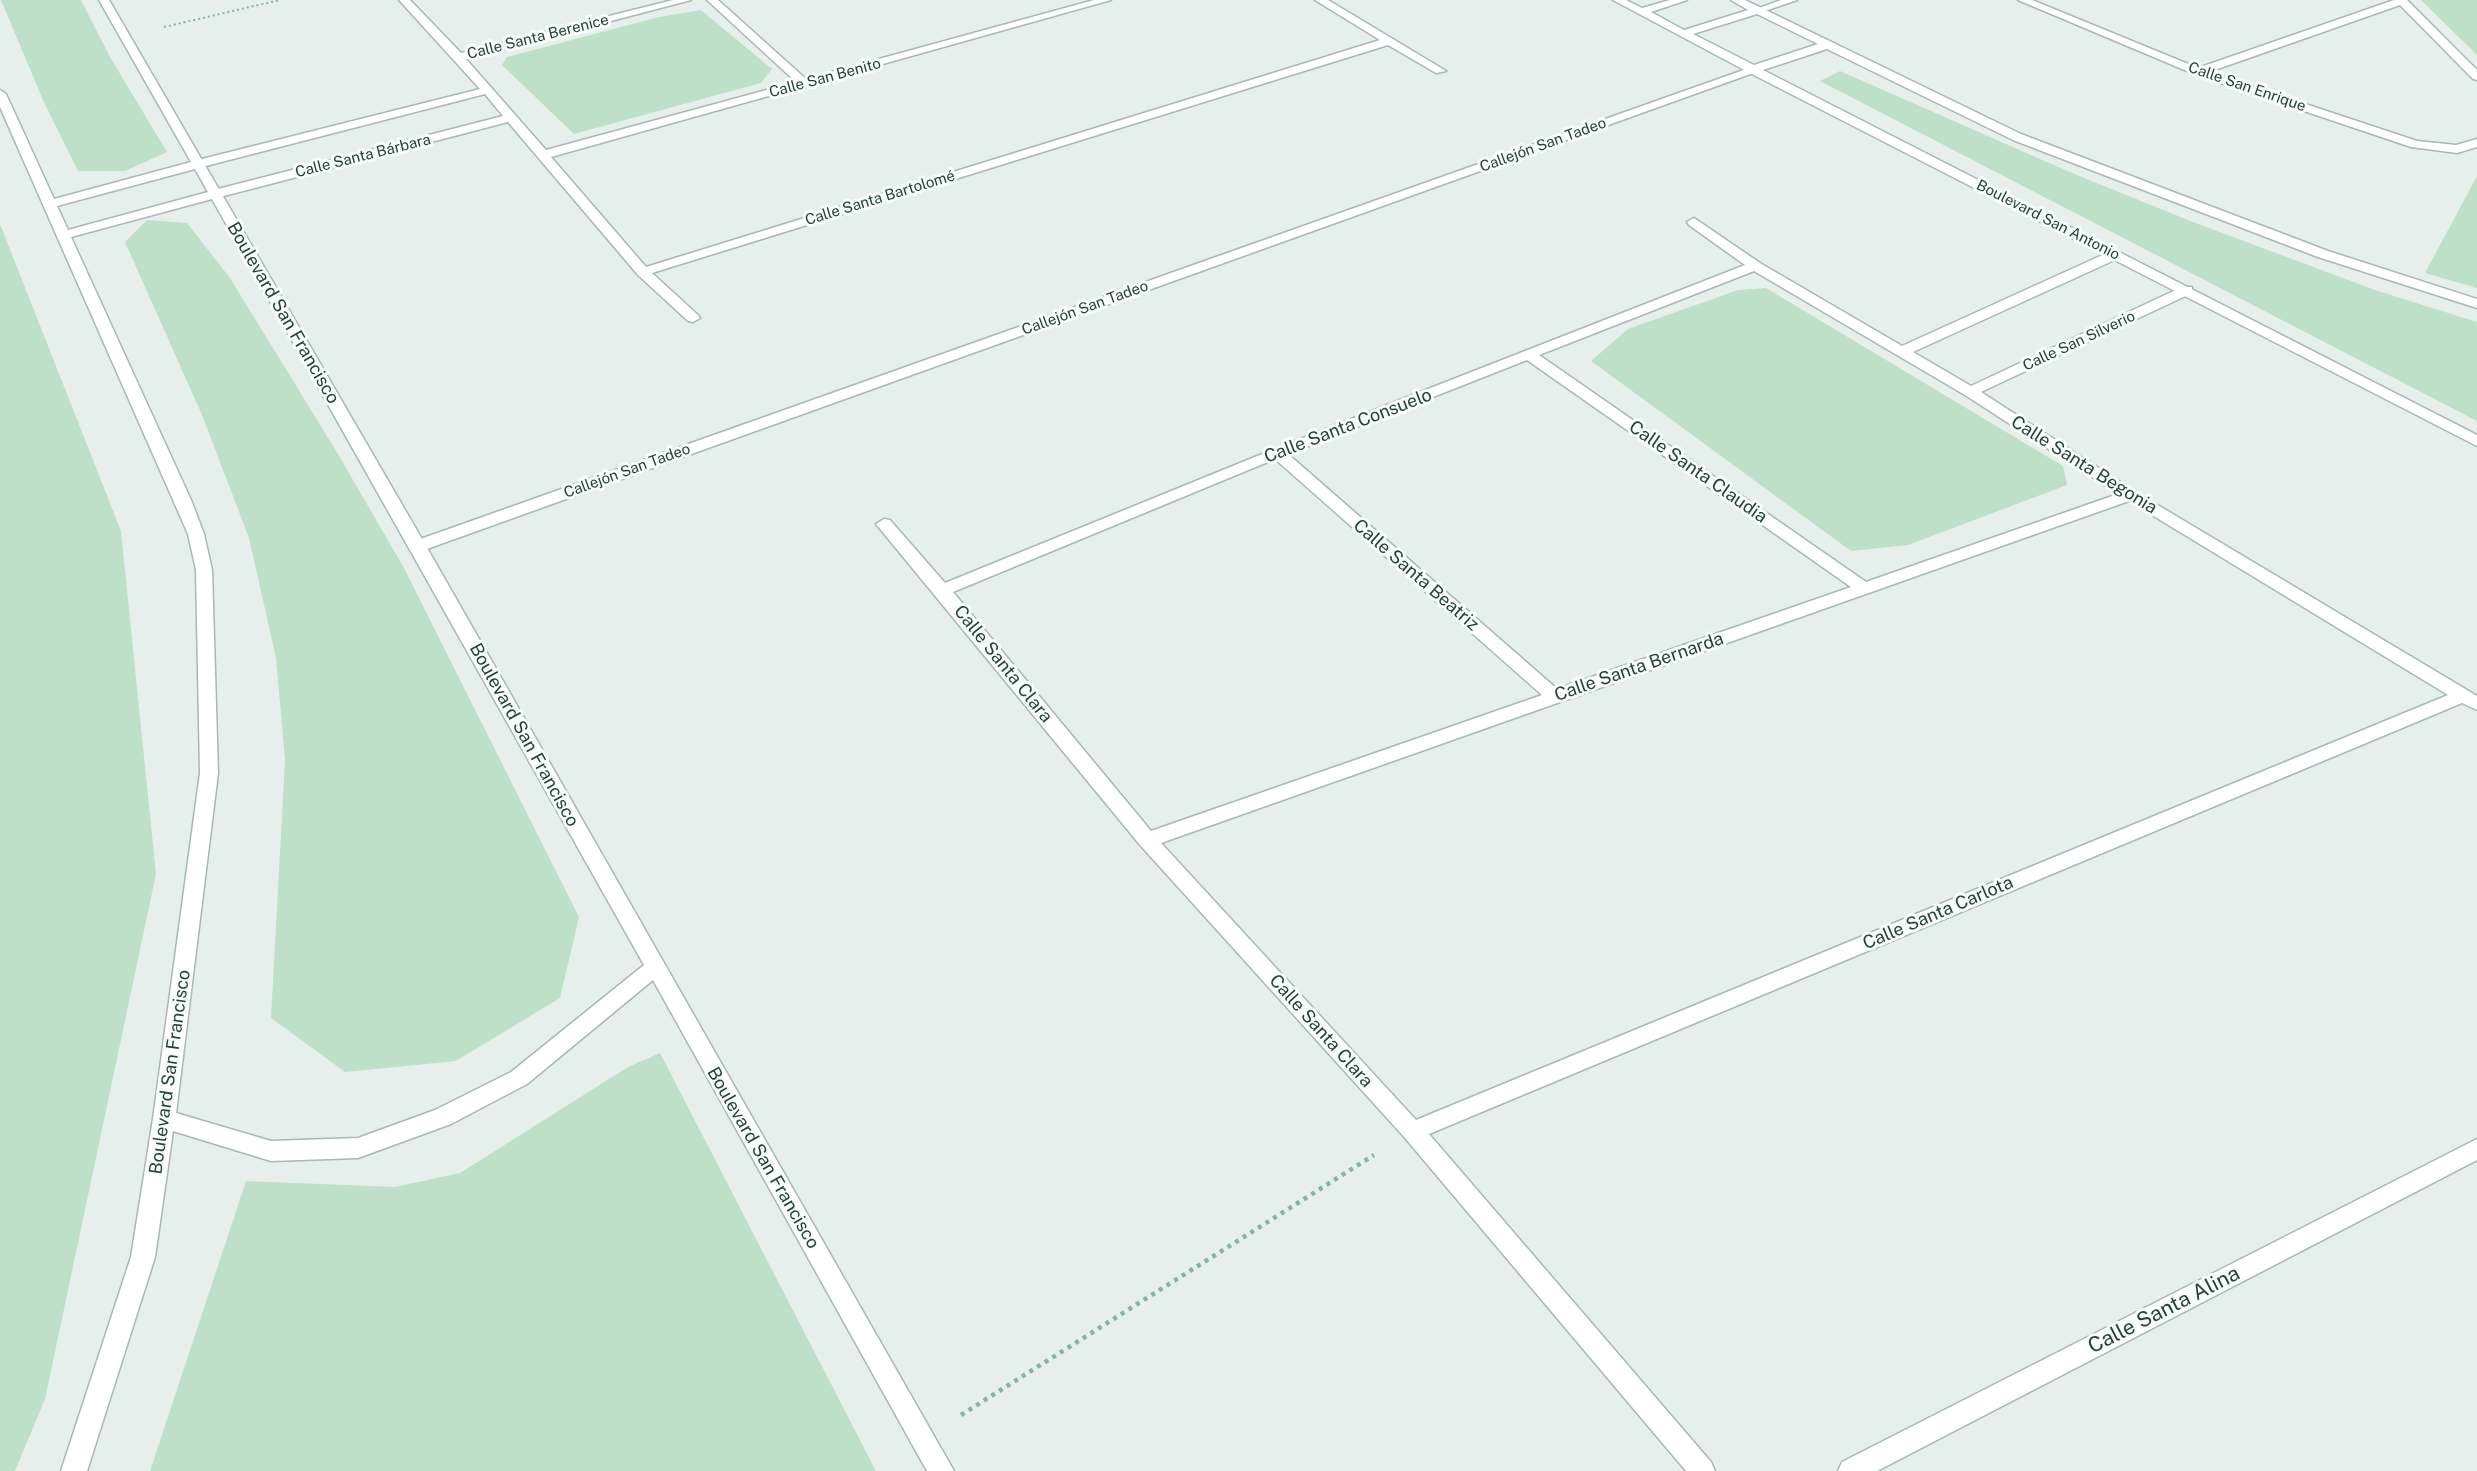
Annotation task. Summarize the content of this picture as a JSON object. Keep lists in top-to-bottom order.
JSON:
{
  "streets": {
    "street": [
      "Calle Santa Berenice",
      "Calle San Benito",
      "Calle San Enrique",
      "Callejón San Tadeo",
      "Calle Santa Bárbara",
      "Calle Santa Bartolomé",
      "Boulevard San Antonio",
      "Boulevard San Francisco",
      "Calle San Silverio",
      "Calle Santa Consuelo",
      "Calle Santa Begonia",
      "Calle Santa Claudia",
      "Calle Santa Beatriz",
      "Calle Santa Clara",
      "Calle Santa Bernarda",
      "Calle Santa Carlota",
      "Calle Santa Alina"
    ]
  },
  "crossings": [
    ["Callejón San Tadeo", "Boulevard San Antonio"],
    ["Callejón San Tadeo", "Boulevard San Francisco"],
    ["Calle Santa Bárbara", "Boulevard San Francisco"],
    ["Boulevard San Antonio", "Calle San Silverio"],
    ["Calle San Silverio", "Calle Santa Begonia"],
    ["Calle Santa Consuelo", "Calle Santa Begonia"],
    ["Calle Santa Consuelo", "Calle Santa Claudia"],
    ["Calle Santa Consuelo", "Calle Santa Beatriz"],
    ["Calle Santa Consuelo", "Calle Santa Clara"],
    ["Calle Santa Begonia", "Calle Santa Bernarda"],
    ["Calle Santa Begonia", "Calle Santa Carlota"],
    ["Calle Santa Claudia", "Calle Santa Bernarda"],
    ["Calle Santa Beatriz", "Calle Santa Bernarda"],
    ["Calle Santa Clara", "Calle Santa Bernarda"],
    ["Calle Santa Clara", "Calle Santa Carlota"]
  ]
}
